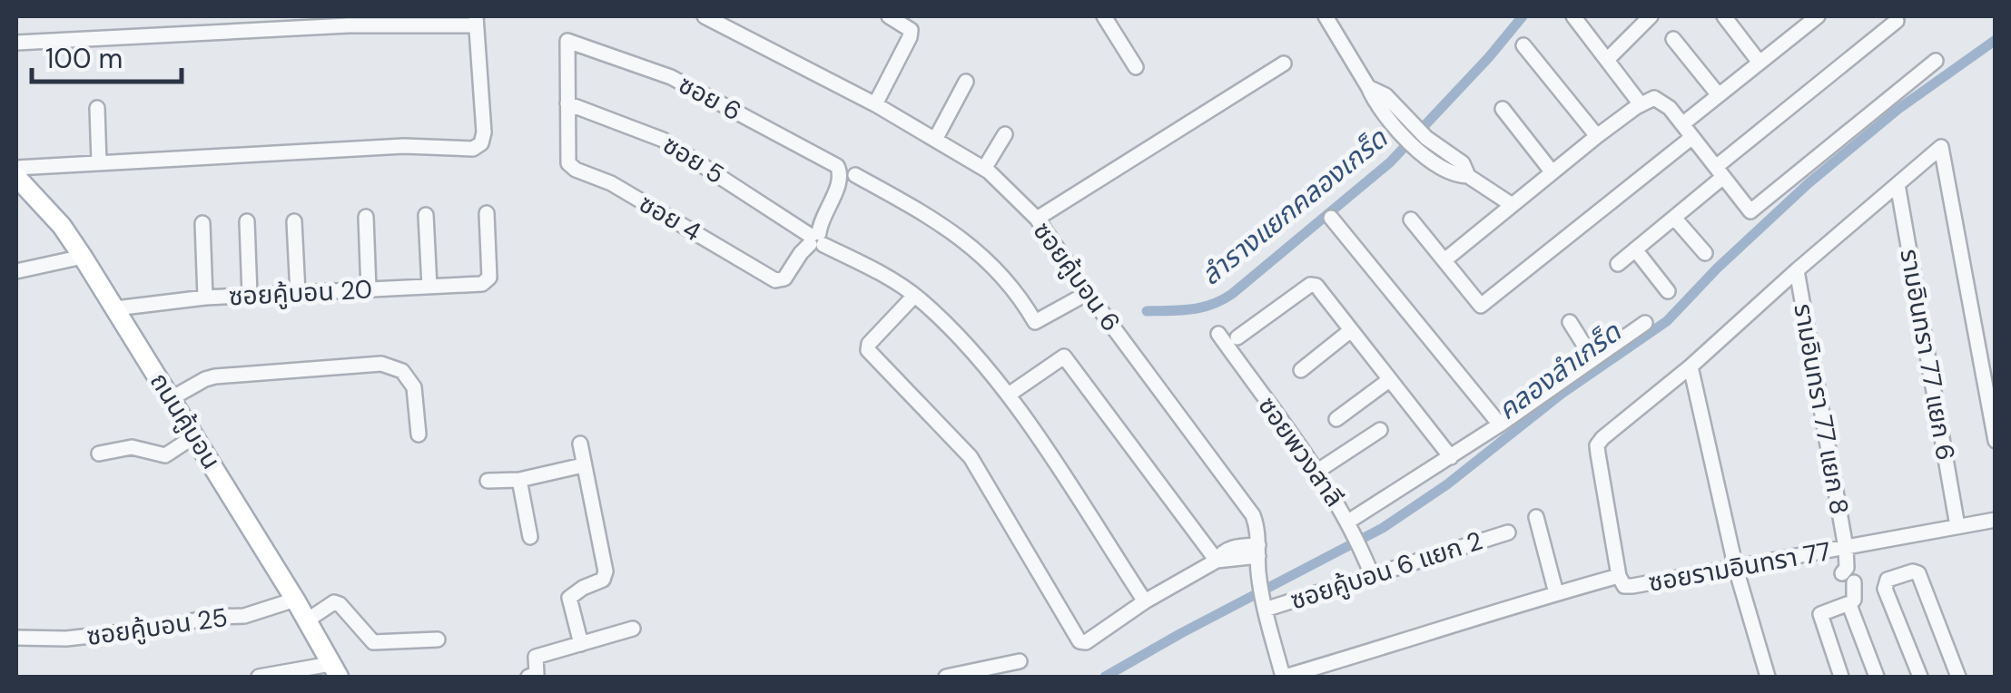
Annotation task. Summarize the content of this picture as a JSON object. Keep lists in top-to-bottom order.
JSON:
{
  "streets": {
    "main road": ["ถนนคู้บอน"],
    "street": [
      "ซอย 6",
      "ซอย 5",
      "ซอย 4",
      "ซอยคู้บอน 6",
      "ซอยคู้บอน 20",
      "รามอินทรา 77 แยก 6",
      "รามอินทรา 77 แยก 8",
      "ซอยพวงสาลี",
      "ซอยรามอินทรา 77",
      "ซอยคู้บอน 6 แยก 2",
      "ซอยคู้บอน 25"
    ]
  },
  "crossings": [
    ["ซอย 6", "ซอย 5"],
    ["ซอย 6", "ซอย 4"],
    ["ซอย 5", "ซอย 4"],
    ["ซอยคู้บอน 6", "ซอยรามอินทรา 77"],
    ["ซอยคู้บอน 6", "ซอยคู้บอน 6 แยก 2"],
    ["ซอยคู้บอน 20", "ถนนคู้บอน"],
    ["รามอินทรา 77 แยก 6", "ซอยรามอินทรา 77"],
    ["รามอินทรา 77 แยก 8", "ซอยรามอินทรา 77"],
    ["ถนนคู้บอน", "ซอยคู้บอน 25"],
    ["ซอยพวงสาลี", "ซอยคู้บอน 6 แยก 2"]
  ],
  "water": ["ลำรางแยกคลองเกร็ด", "คลองลำเกร็ด"],
  "scale_bar": "100 m"
}
